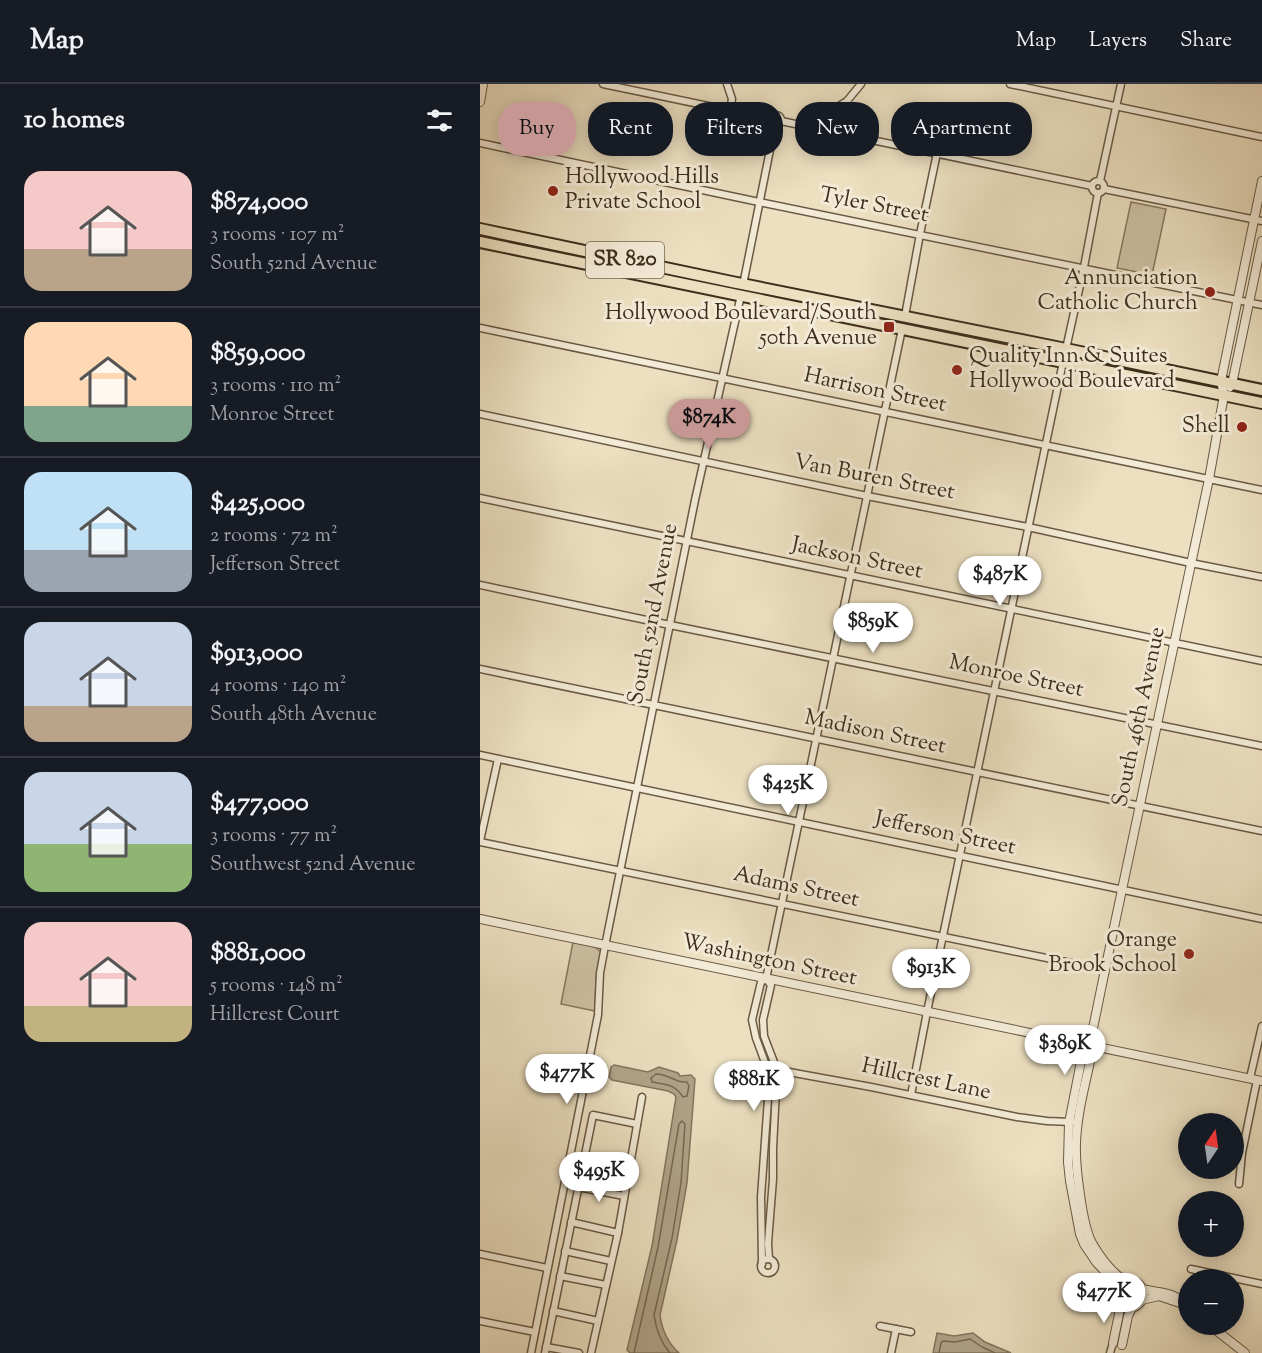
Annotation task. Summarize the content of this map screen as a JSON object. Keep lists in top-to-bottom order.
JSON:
{
  "streets": {
    "highway": ["SR 820"],
    "street": [
      "Tyler Street",
      "Harrison Street",
      "Van Buren Street",
      "Jackson Street",
      "South 52nd Avenue",
      "Monroe Street",
      "South 46th Avenue",
      "Madison Street",
      "Jefferson Street",
      "Adams Street",
      "Washington Street",
      "Hillcrest Lane"
    ]
  },
  "crossings": [
    ["Tyler Street", "South 52nd Avenue"],
    ["SR 820", "South 52nd Avenue"],
    ["SR 820", "South 46th Avenue"],
    ["Harrison Street", "South 52nd Avenue"],
    ["Harrison Street", "South 46th Avenue"],
    ["Van Buren Street", "South 52nd Avenue"],
    ["Van Buren Street", "South 46th Avenue"],
    ["Jackson Street", "South 52nd Avenue"],
    ["Jackson Street", "South 46th Avenue"],
    ["South 52nd Avenue", "Monroe Street"],
    ["South 52nd Avenue", "Madison Street"],
    ["South 52nd Avenue", "Jefferson Street"],
    ["South 52nd Avenue", "Adams Street"],
    ["South 52nd Avenue", "Washington Street"],
    ["Monroe Street", "South 46th Avenue"],
    ["South 46th Avenue", "Madison Street"],
    ["South 46th Avenue", "Jefferson Street"],
    ["South 46th Avenue", "Adams Street"],
    ["South 46th Avenue", "Washington Street"],
    ["South 46th Avenue", "Hillcrest Lane"]
  ],
  "places": {
    "other": [
      "Hollywood Hills Private School",
      "Annunciation Catholic Church",
      "Quality Inn & Suites Hollywood Boulevard",
      "Shell",
      "Orange Brook School"
    ],
    "transit": ["Hollywood Boulevard/South 50th Avenue"]
  },
  "north": "top",
  "page": {
    "header": "Map",
    "nav": ["Map", "Layers", "Share"],
    "heading": "10 homes",
    "chip": [
      "Buy",
      "Rent",
      "Filters",
      "New",
      "Apartment"
    ],
    "list": [
      {
        "name": "$874,000",
        "note": "3 rooms · 107 m² · South 52nd Avenue"
      },
      {
        "name": "$859,000",
        "note": "3 rooms · 110 m² · Monroe Street"
      },
      {
        "name": "$425,000",
        "note": "2 rooms · 72 m² · Jefferson Street"
      },
      {
        "name": "$913,000",
        "note": "4 rooms · 140 m² · South 48th Avenue"
      },
      {
        "name": "$477,000",
        "note": "3 rooms · 77 m² · Southwest 52nd Avenue"
      },
      {
        "name": "$881,000",
        "note": "5 rooms · 148 m² · Hillcrest Court"
      }
    ],
    "price": [
      "$874K",
      "$487K",
      "$859K",
      "$425K",
      "$913K",
      "$389K",
      "$477K",
      "$881K",
      "$495K",
      "$477K"
    ],
    "map_buttons": ["+", "−"]
  }
}
